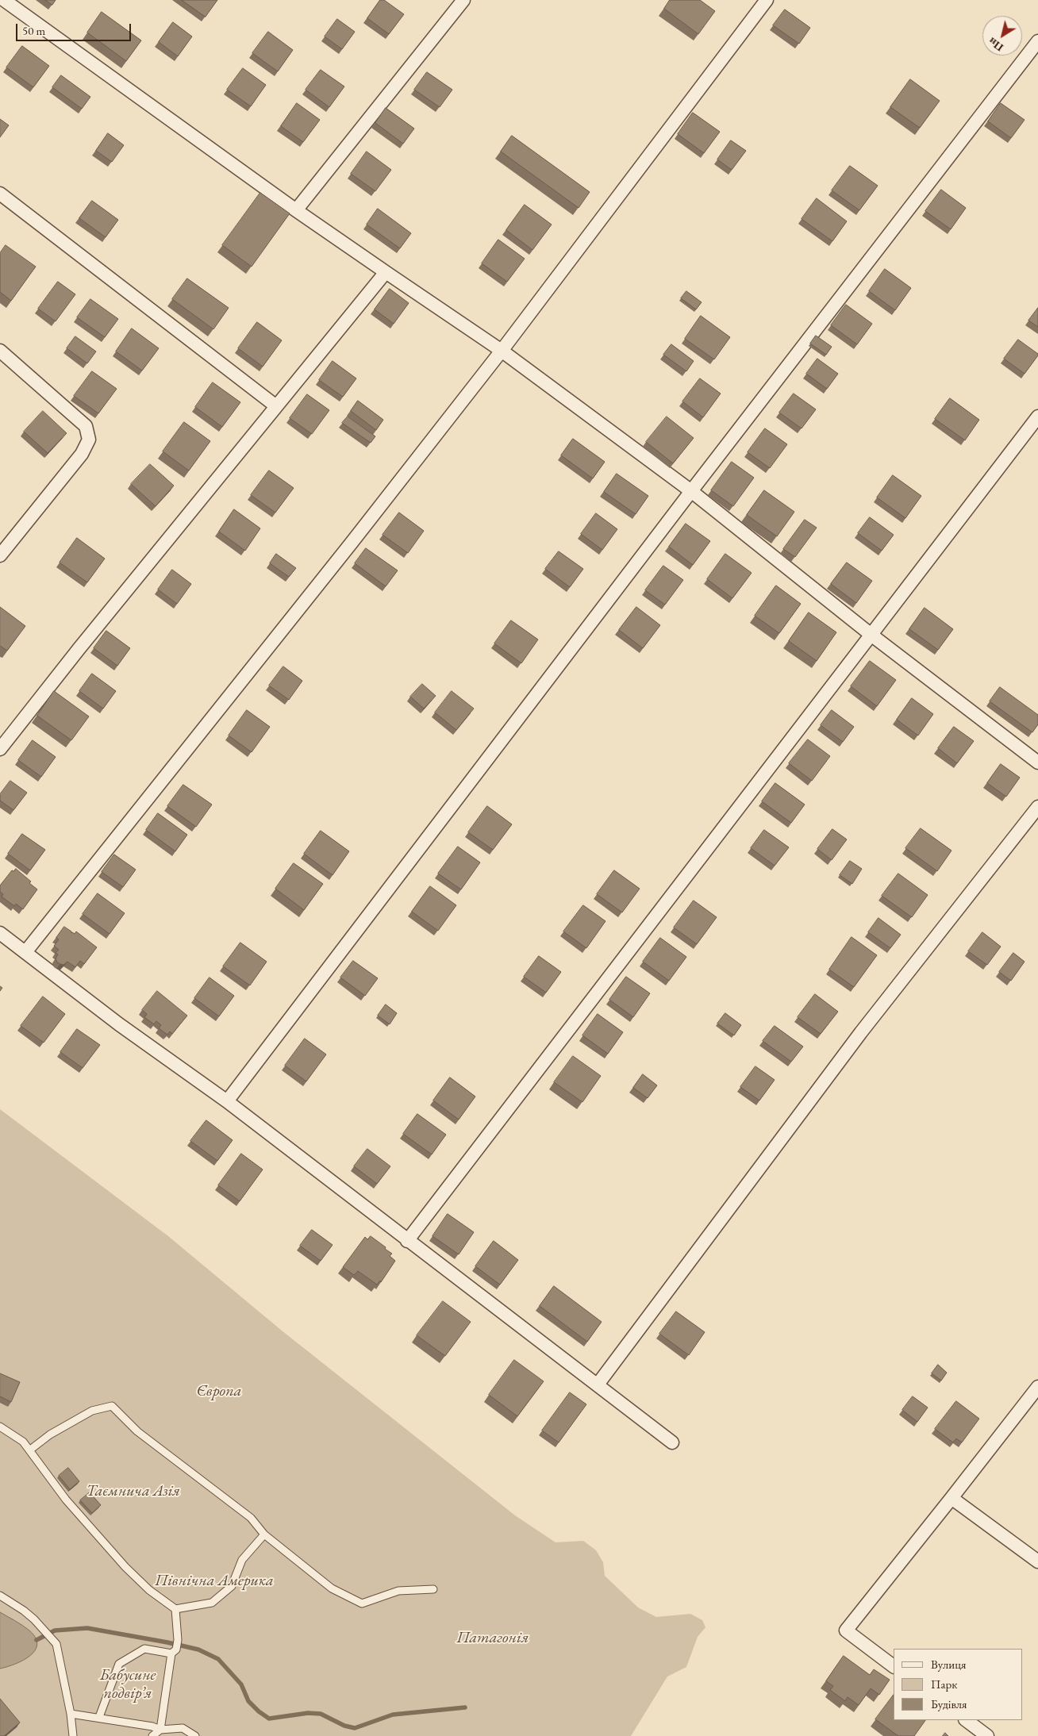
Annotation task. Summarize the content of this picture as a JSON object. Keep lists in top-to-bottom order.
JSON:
{
  "parks": [
    "Європа",
    "Таємнича Азія",
    "Північна Америка",
    "Патагонія",
    "Бабусине подвір’я"
  ],
  "legend": ["Вулиця", "Парк", "Будівля"],
  "scale_bar": "50 m",
  "north": "bottom left"
}
